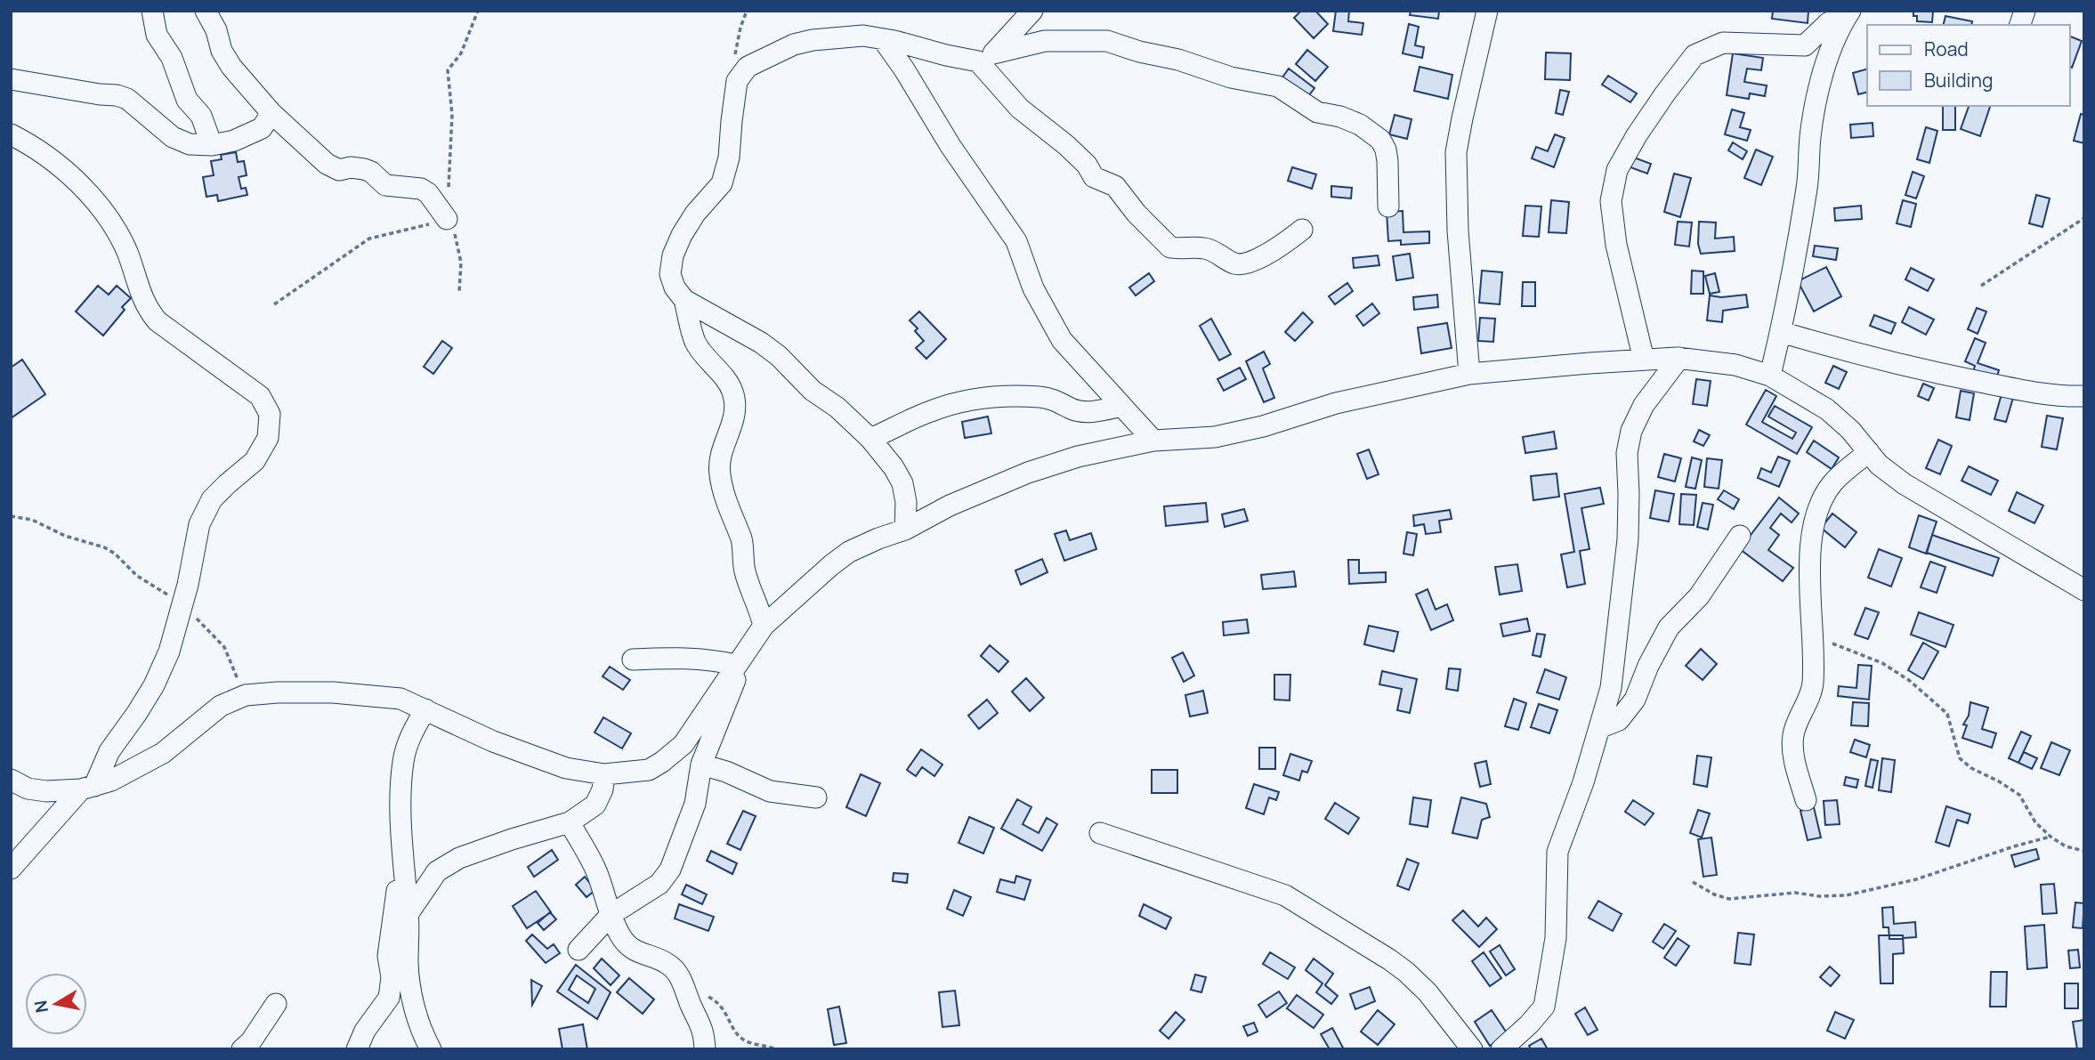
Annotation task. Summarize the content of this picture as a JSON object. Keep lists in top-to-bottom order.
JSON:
{
  "legend": ["Road", "Building"],
  "north": "left"
}
